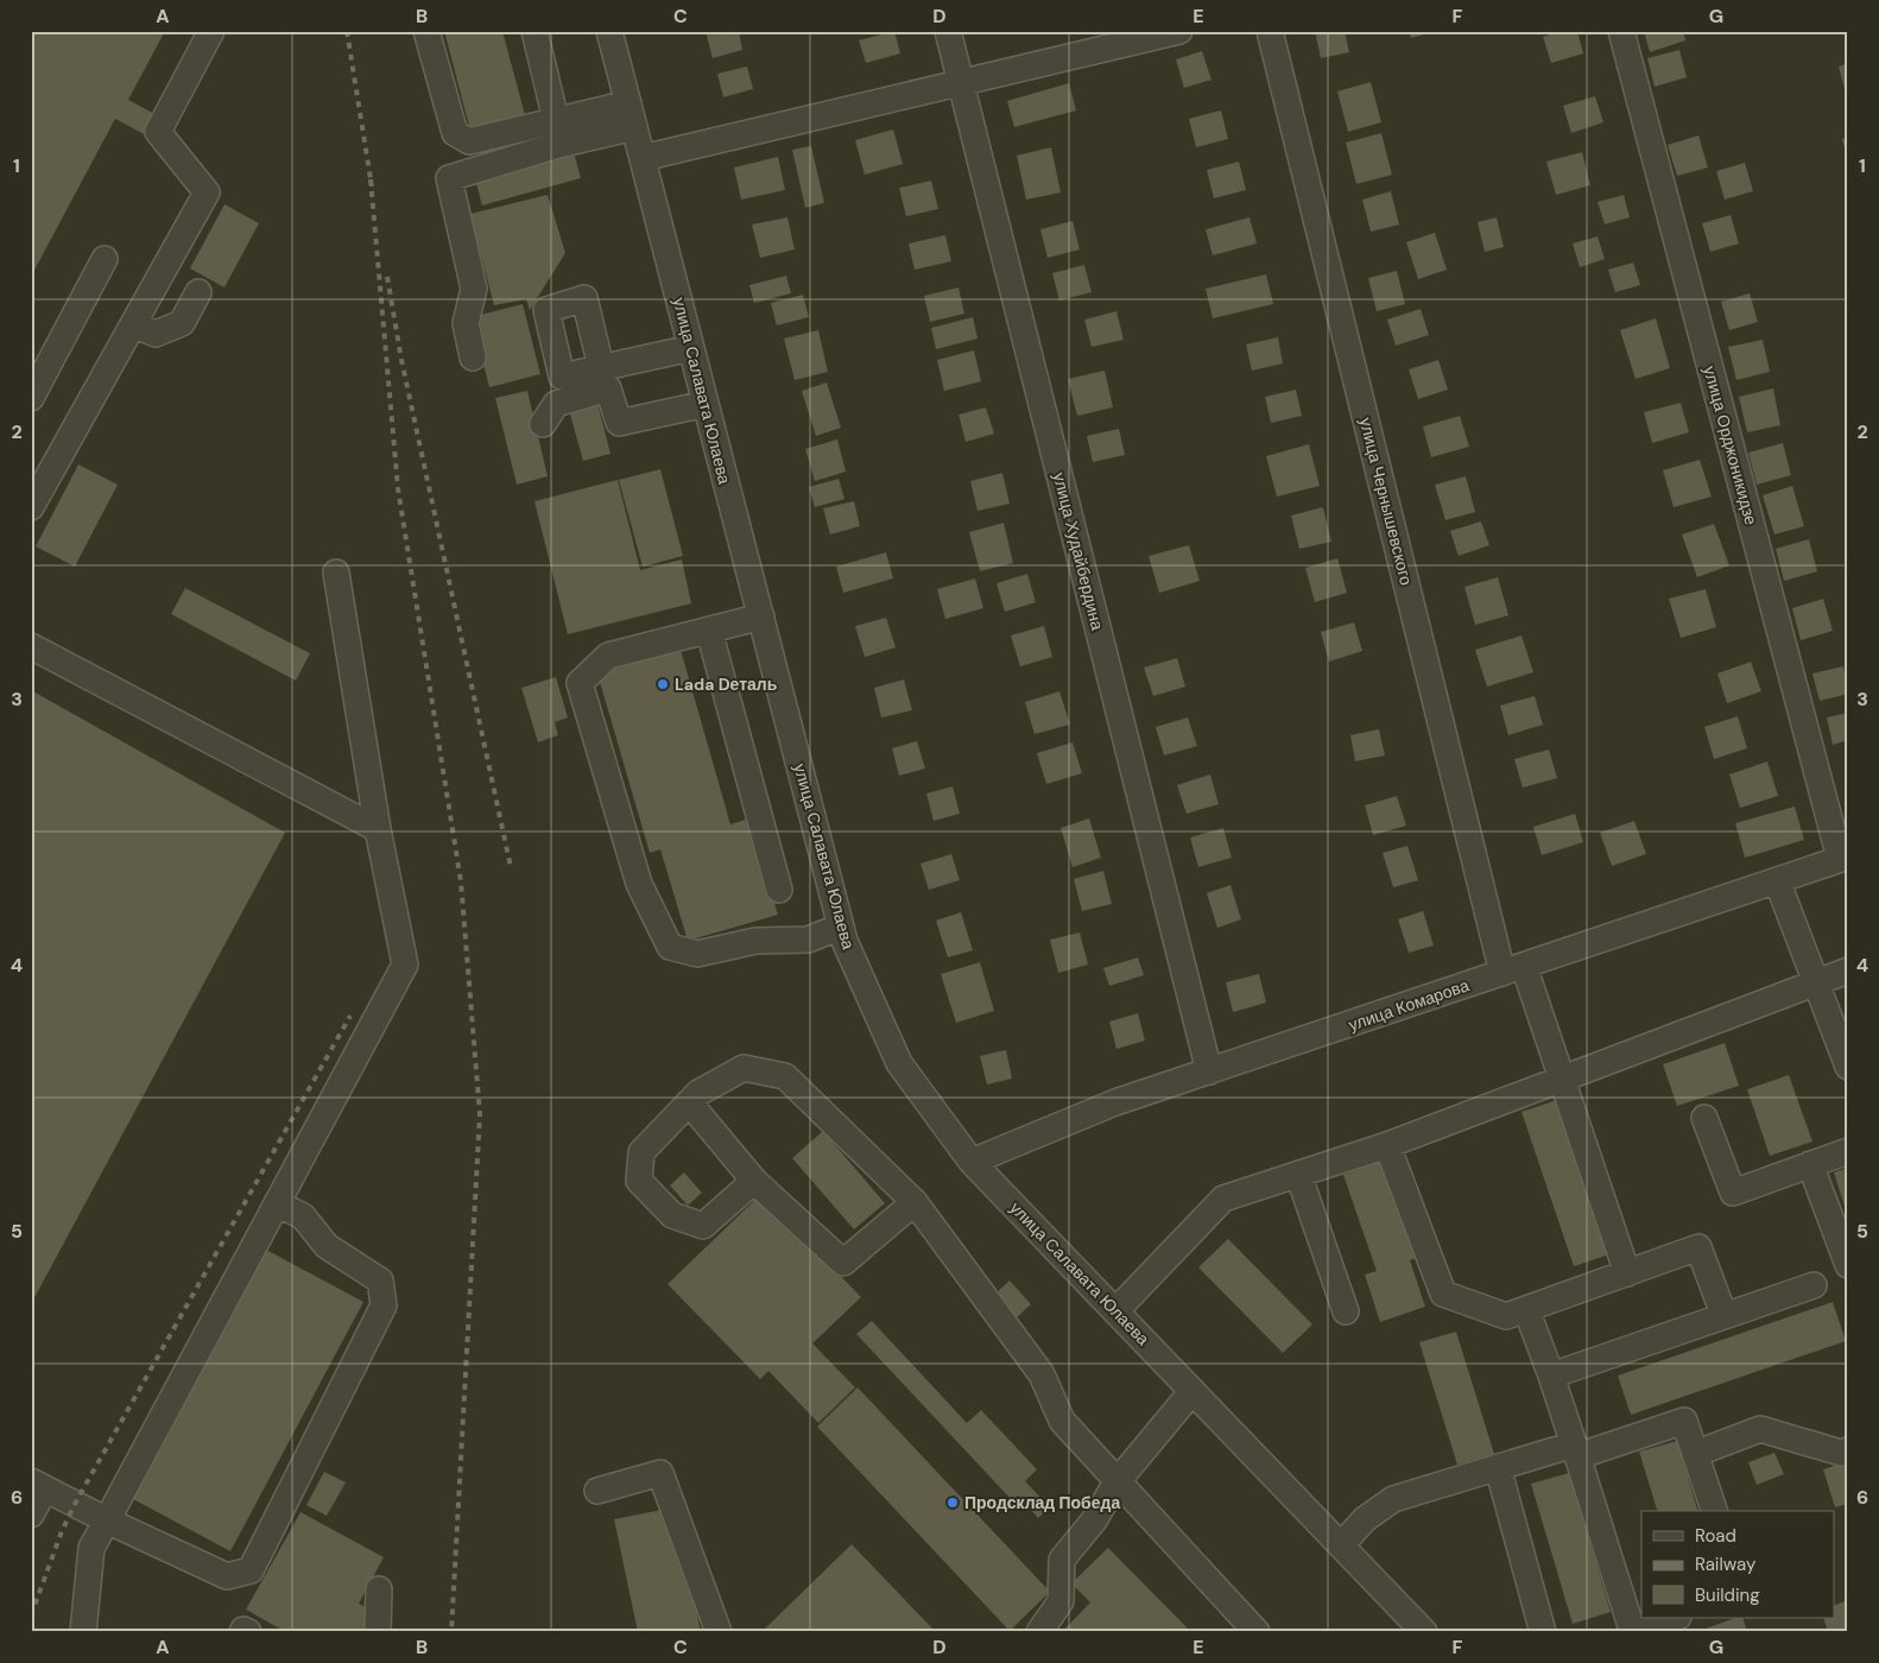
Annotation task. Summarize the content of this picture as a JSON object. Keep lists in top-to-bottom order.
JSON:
{
  "streets": {
    "street": [
      "улица Салавата Юлаева",
      "улица Орджоникидзе",
      "улица Чернышевского",
      "улица Худайбердина",
      "улица Комарова"
    ]
  },
  "crossings": [
    ["улица Салавата Юлаева", "улица Комарова"],
    ["улица Орджоникидзе", "улица Комарова"],
    ["улица Чернышевского", "улица Комарова"],
    ["улица Худайбердина", "улица Комарова"]
  ],
  "places": ["Lada Dеталь", "Продсклад Победа"],
  "legend": ["Road", "Railway", "Building"],
  "grid": {
    "columns": [
      "A",
      "B",
      "C",
      "D",
      "E",
      "F",
      "G"
    ],
    "rows": [
      "1",
      "2",
      "3",
      "4",
      "5",
      "6"
    ]
  }
}
